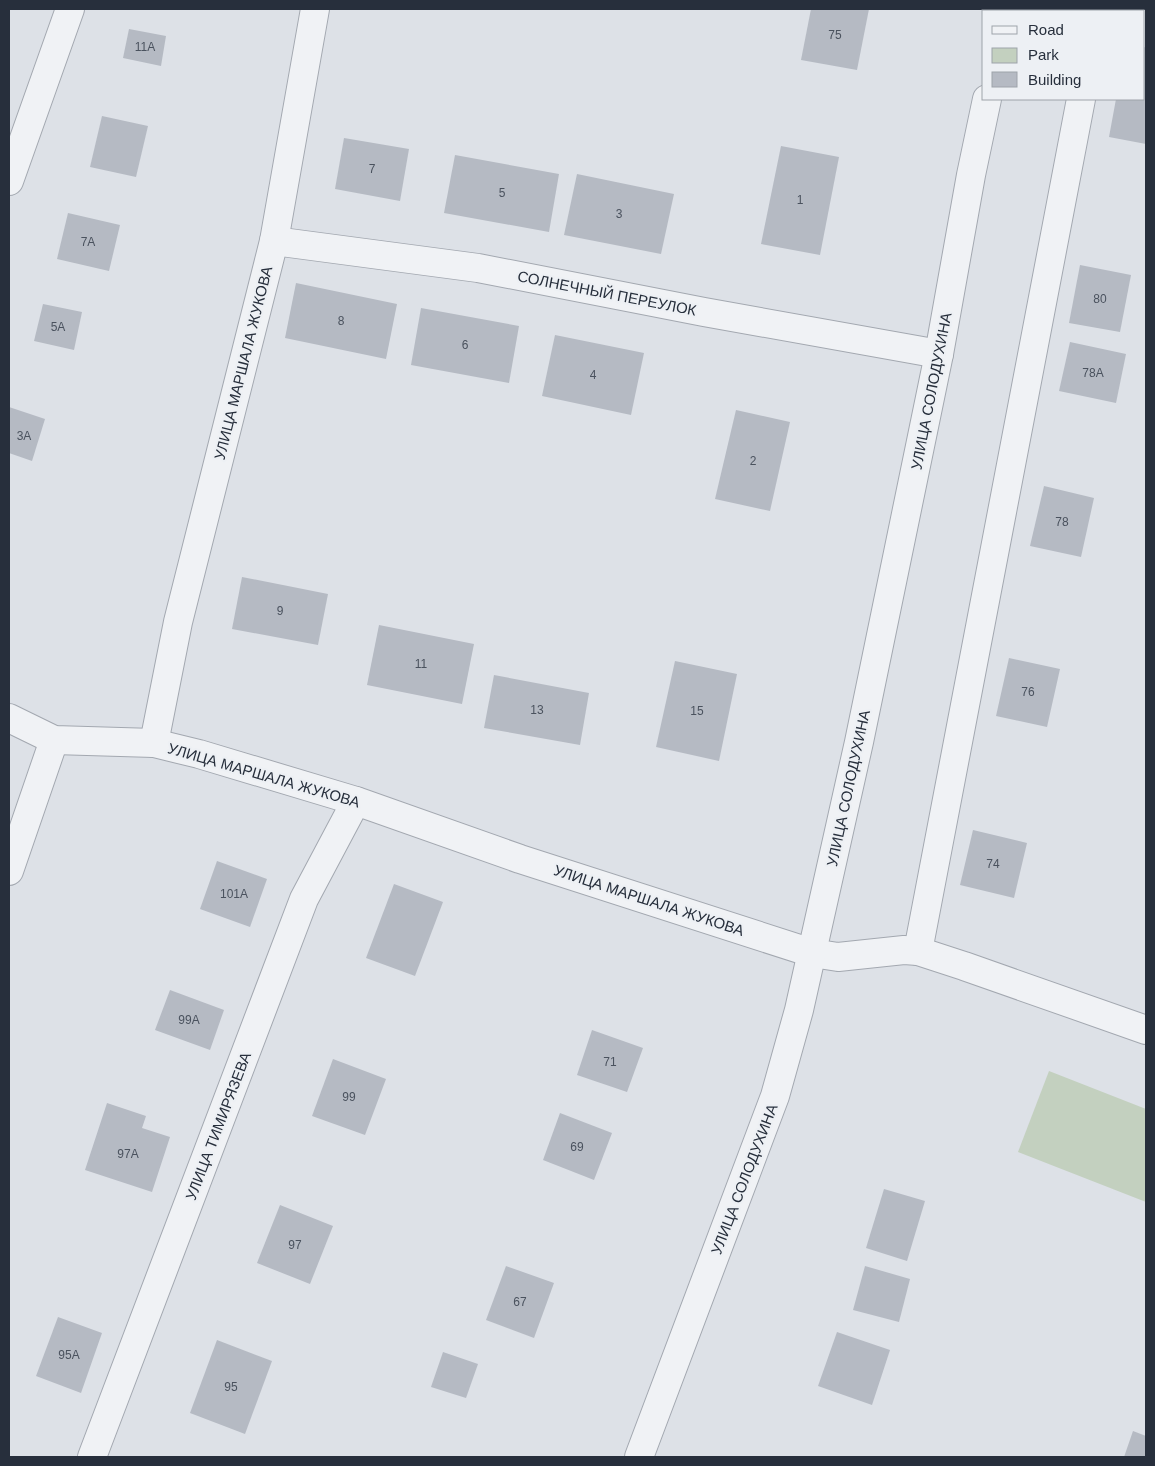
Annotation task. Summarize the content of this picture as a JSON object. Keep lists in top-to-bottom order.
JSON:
{
  "streets": {
    "street": [
      "СОЛНЕЧНЫЙ ПЕРЕУЛОК",
      "УЛИЦА МАРШАЛА ЖУКОВА",
      "УЛИЦА СОЛОДУХИНА",
      "УЛИЦА ТИМИРЯЗЕВА"
    ]
  },
  "crossings": [
    ["СОЛНЕЧНЫЙ ПЕРЕУЛОК", "УЛИЦА МАРШАЛА ЖУКОВА"],
    ["СОЛНЕЧНЫЙ ПЕРЕУЛОК", "УЛИЦА СОЛОДУХИНА"],
    ["УЛИЦА МАРШАЛА ЖУКОВА", "УЛИЦА СОЛОДУХИНА"],
    ["УЛИЦА МАРШАЛА ЖУКОВА", "УЛИЦА ТИМИРЯЗЕВА"]
  ],
  "house_numbers": [
    "75",
    "11А",
    "7",
    "5",
    "1",
    "3",
    "7А",
    "80",
    "8",
    "5А",
    "6",
    "78А",
    "4",
    "3А",
    "2",
    "78",
    "9",
    "11",
    "76",
    "13",
    "15",
    "74",
    "101А",
    "99А",
    "71",
    "99",
    "69",
    "97А",
    "97",
    "67",
    "95А",
    "95"
  ],
  "legend": ["Road", "Park", "Building"]
}
